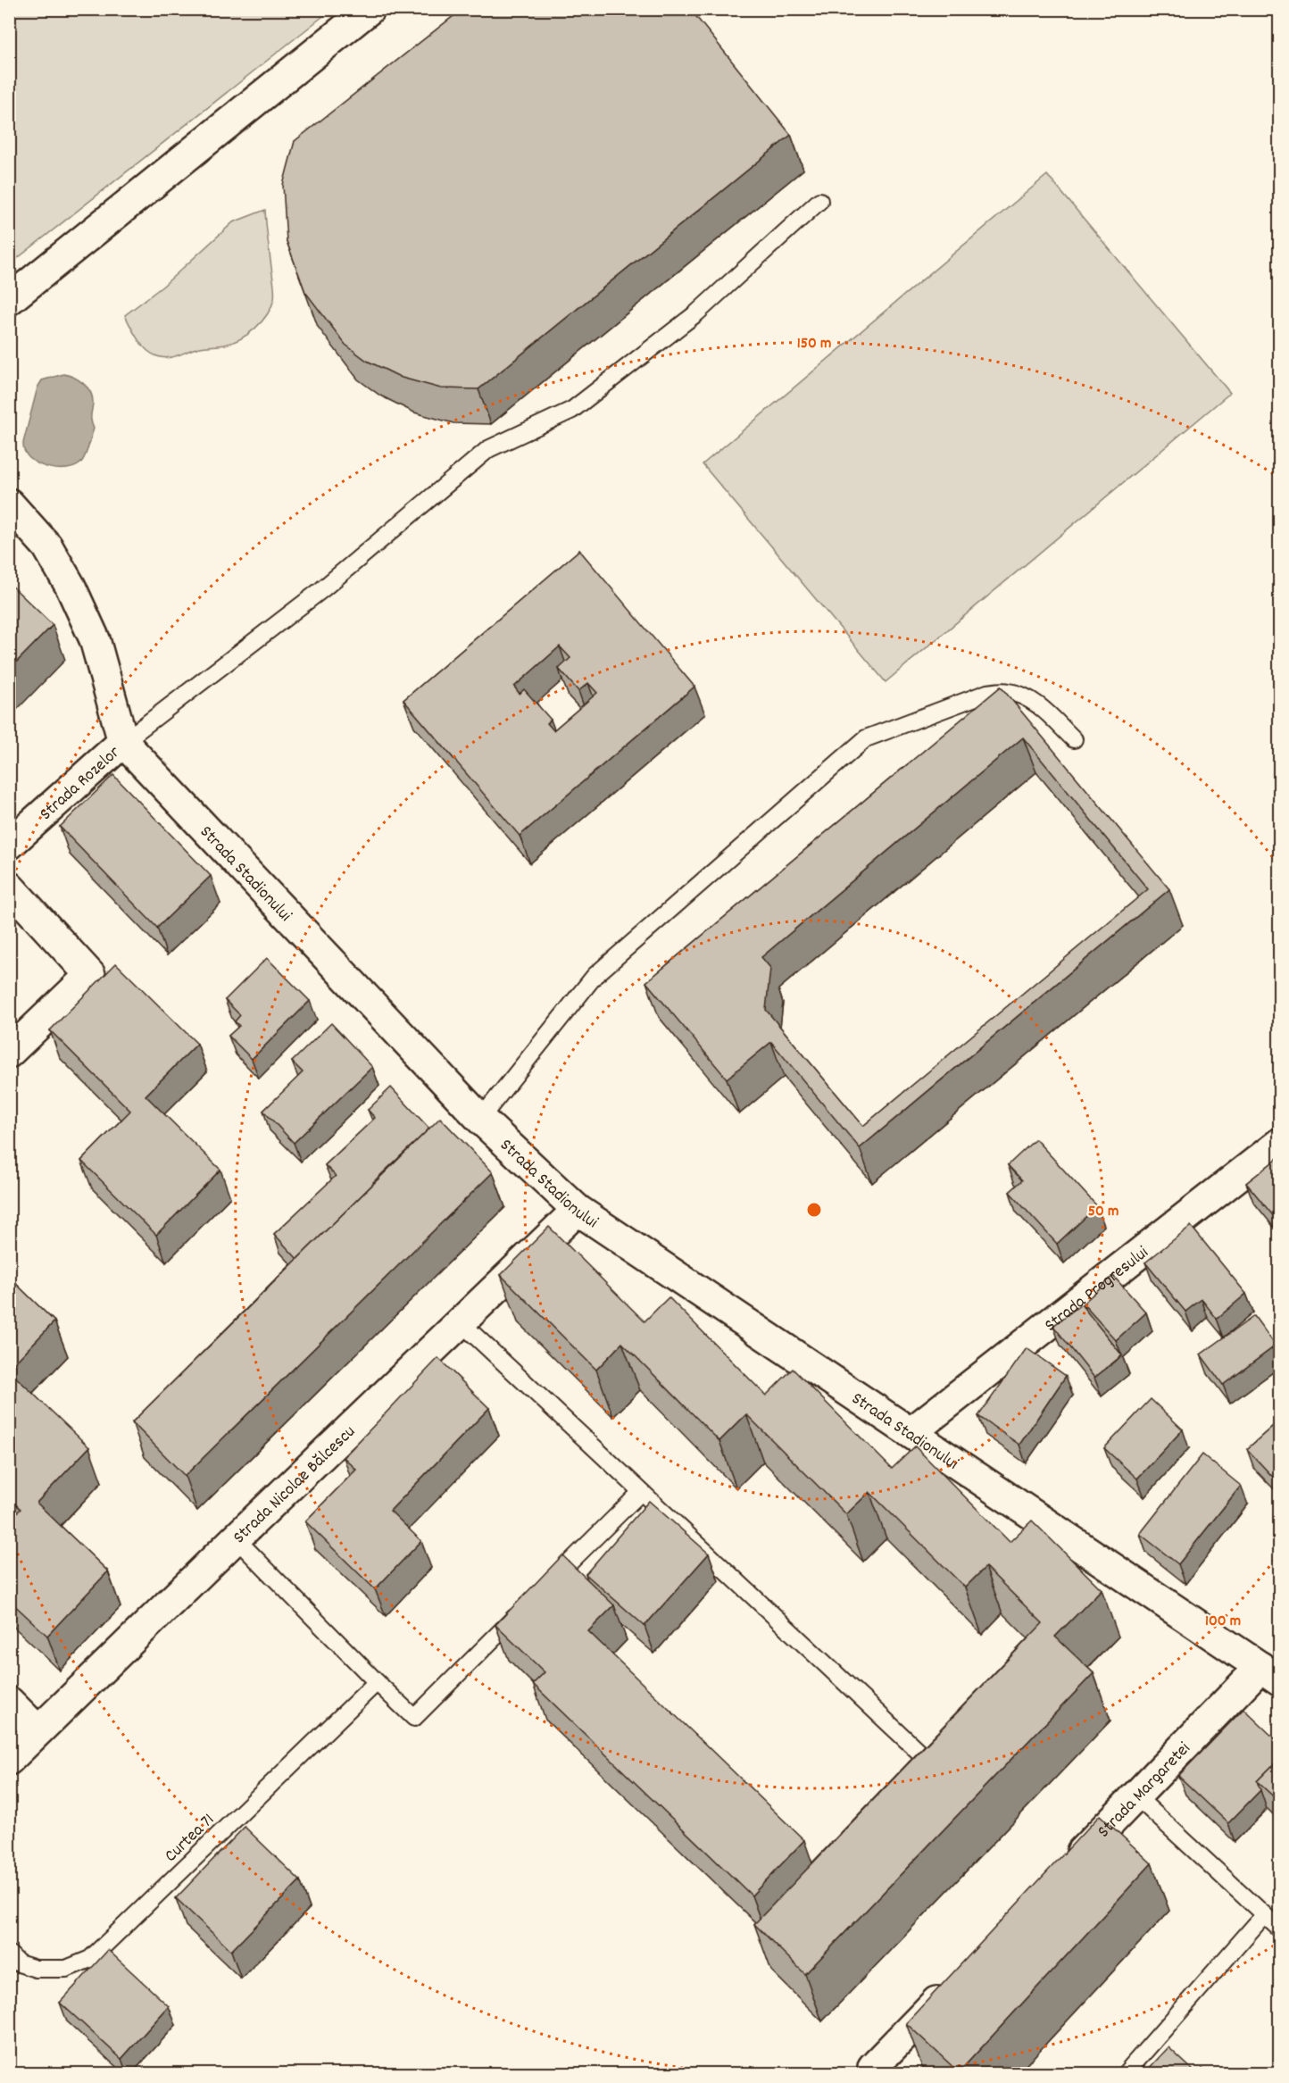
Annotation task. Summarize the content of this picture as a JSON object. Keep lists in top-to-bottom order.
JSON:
{
  "streets": {
    "street": [
      "Strada Rozelor",
      "Strada Stadionului",
      "Strada Progresului",
      "Strada Nicolae Bălcescu",
      "Strada Margaretei"
    ],
    "lane": ["Curtea 71"]
  },
  "crossings": [
    ["Strada Rozelor", "Strada Stadionului"],
    ["Strada Stadionului", "Strada Progresului"],
    ["Strada Stadionului", "Strada Nicolae Bălcescu"],
    ["Strada Stadionului", "Strada Margaretei"]
  ],
  "rings": ["150 m", "50 m", "100 m"]
}
